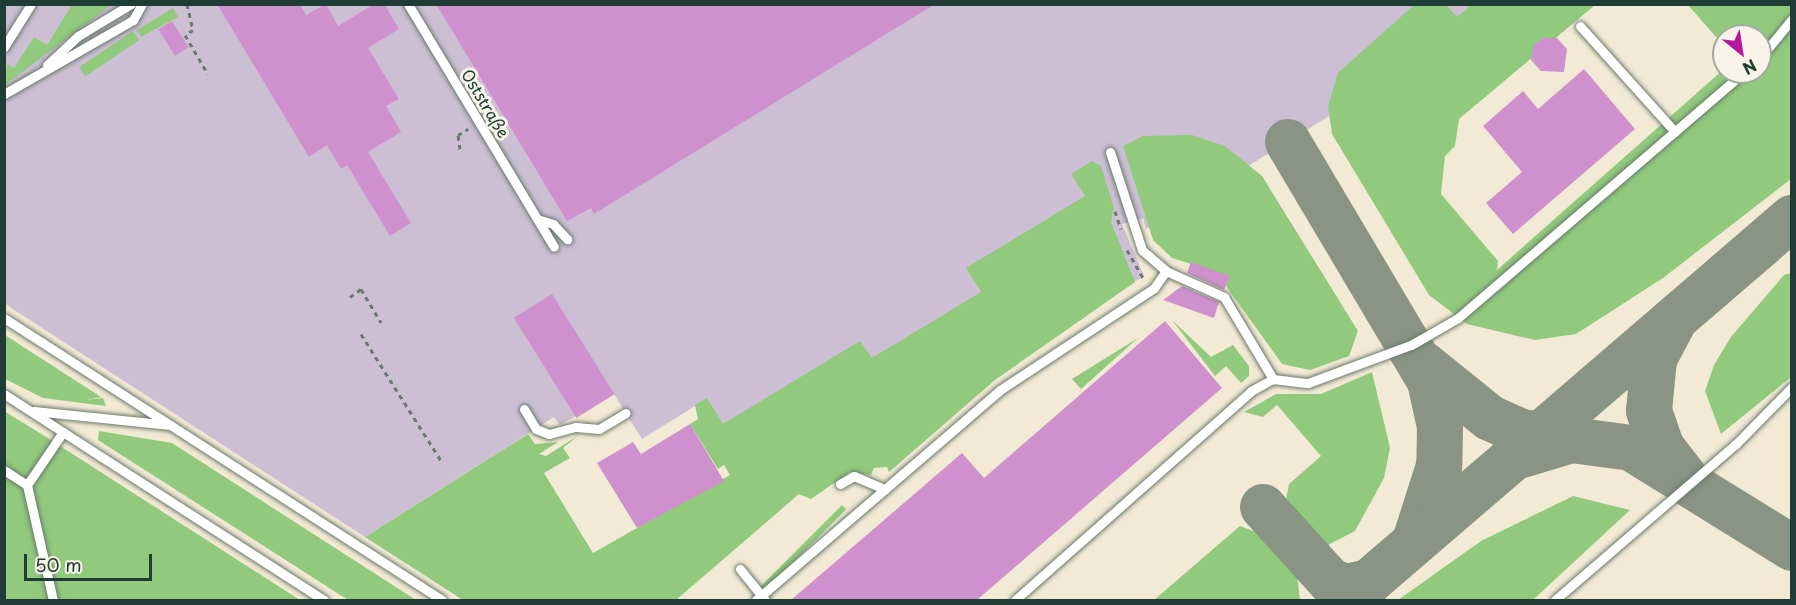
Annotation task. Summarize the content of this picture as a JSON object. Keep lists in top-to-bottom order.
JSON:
{
  "streets": {
    "lane": ["Oststraße"]
  },
  "scale_bar": "50 m",
  "north": "bottom right"
}
